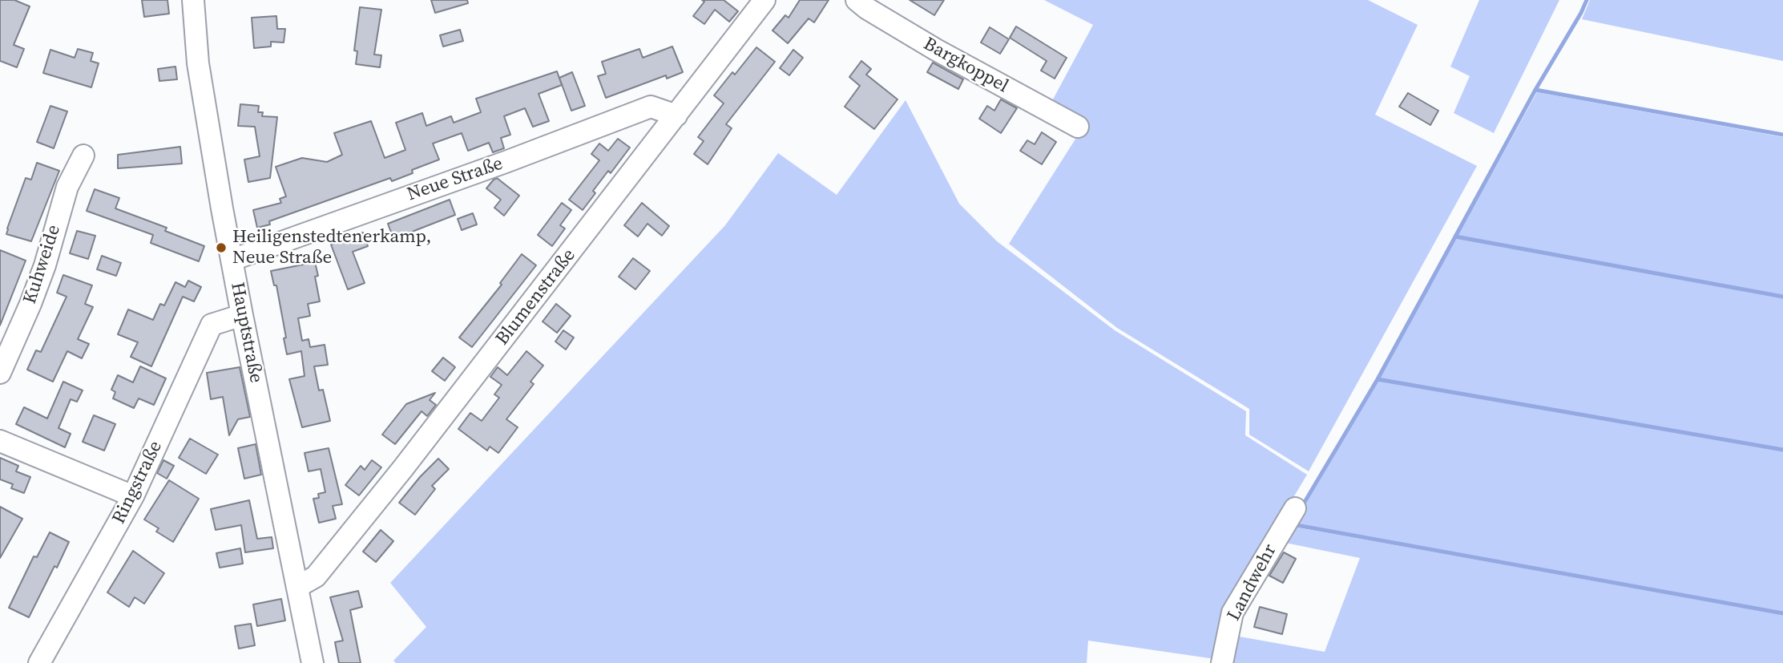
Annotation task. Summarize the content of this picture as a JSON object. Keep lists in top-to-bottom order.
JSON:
{
  "streets": {
    "street": [
      "Bargkoppel",
      "Neue Straße",
      "Kuhweide",
      "Blumenstraße",
      "Hauptstraße",
      "Ringstraße",
      "Landwehr"
    ]
  },
  "crossings": [
    ["Neue Straße", "Blumenstraße"],
    ["Neue Straße", "Hauptstraße"],
    ["Blumenstraße", "Hauptstraße"],
    ["Hauptstraße", "Ringstraße"]
  ],
  "places": ["Heiligenstedtenerkamp, Neue Straße"]
}
